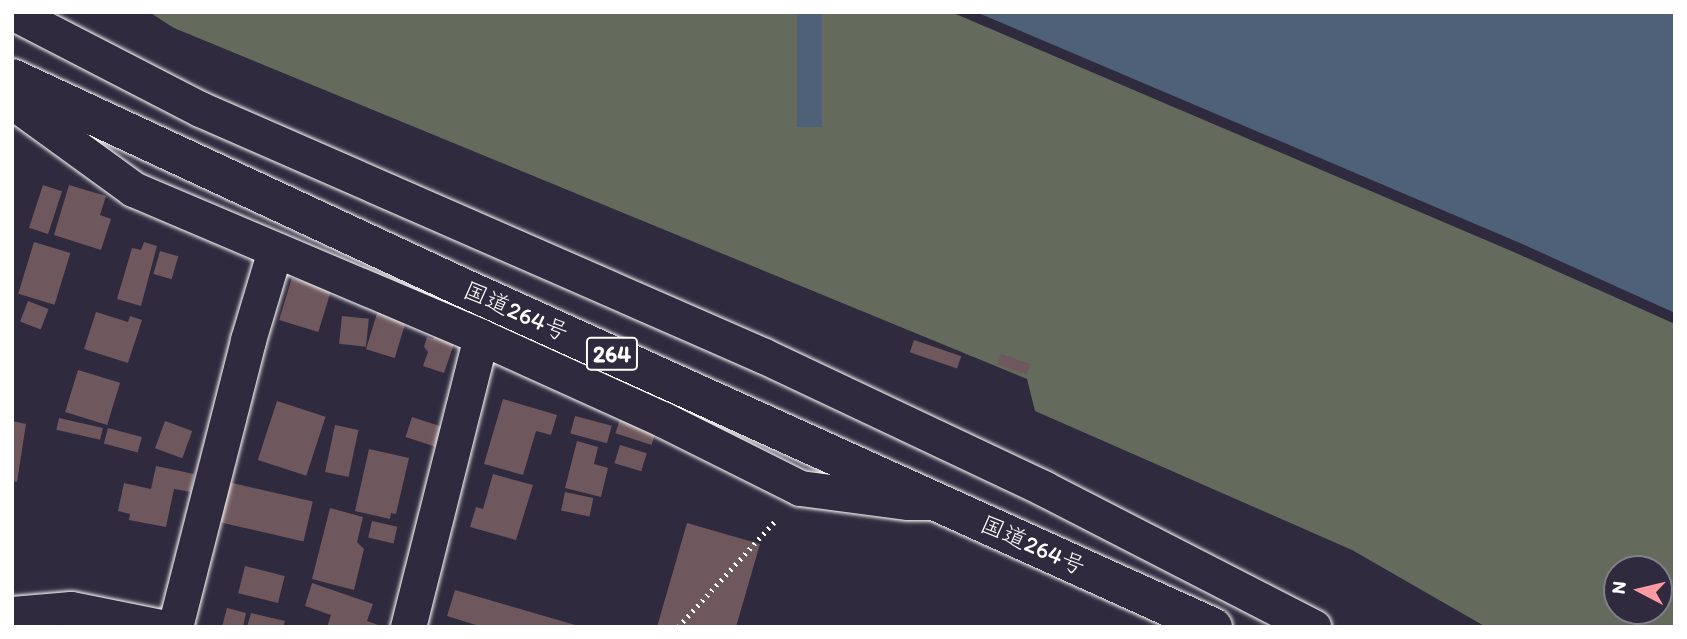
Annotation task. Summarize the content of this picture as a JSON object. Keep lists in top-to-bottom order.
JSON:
{
  "streets": {
    "highway": ["国道264号", "264"]
  },
  "north": "left"
}
